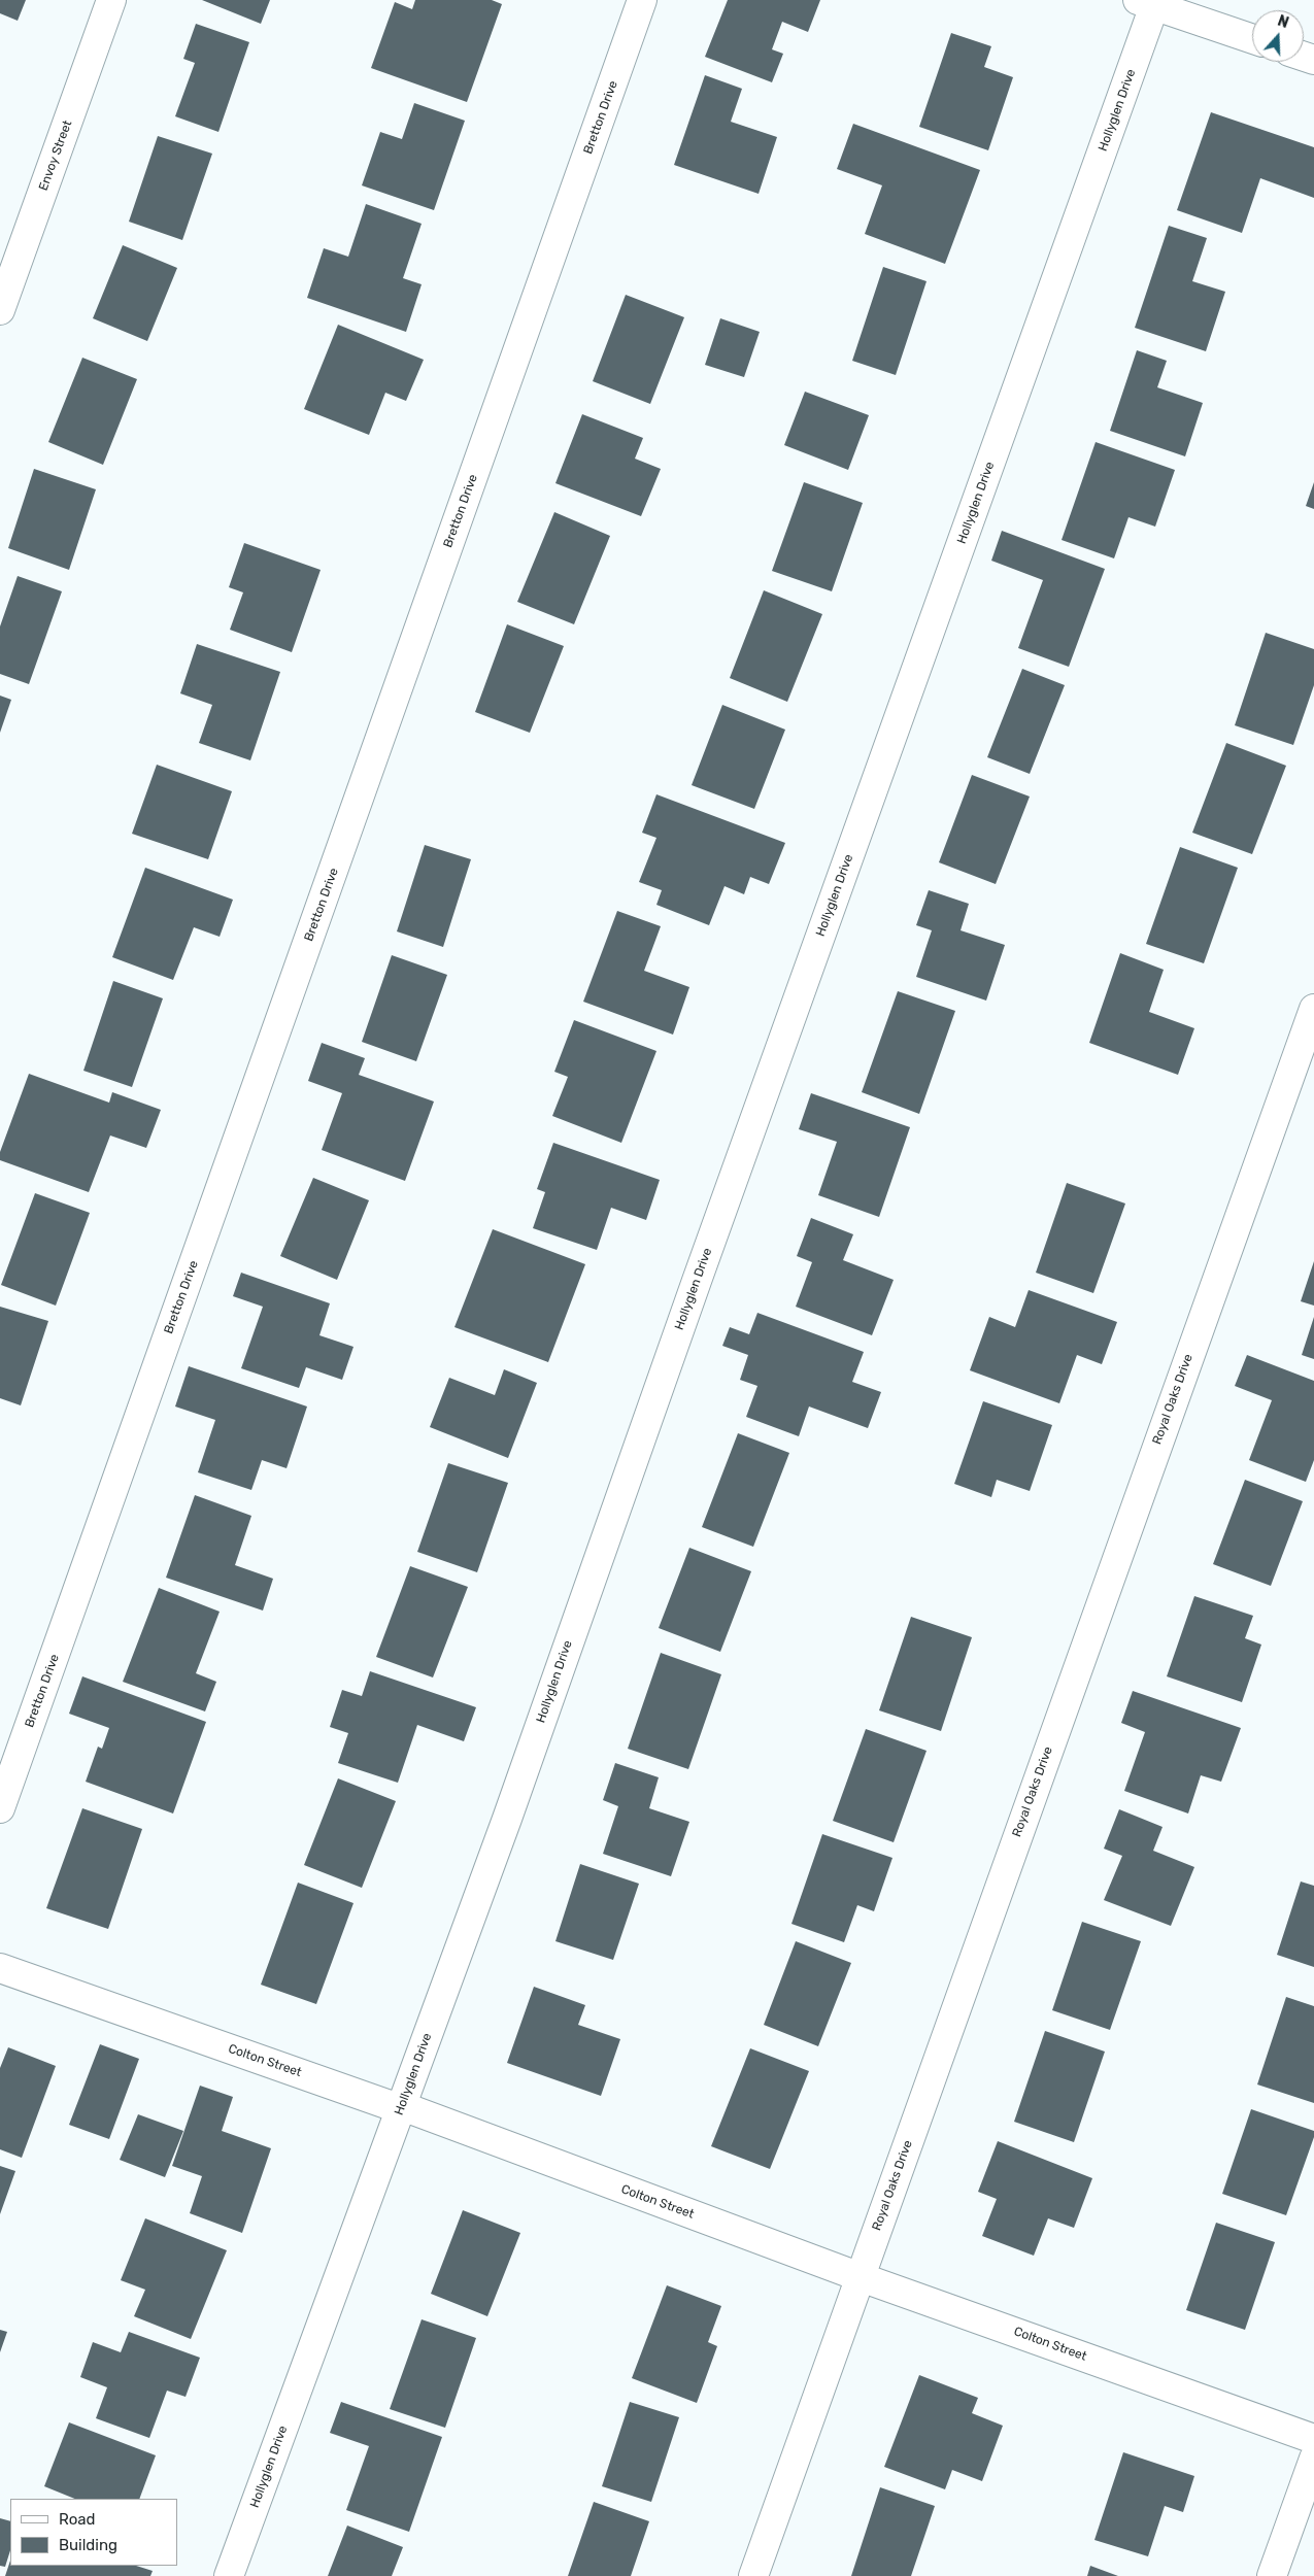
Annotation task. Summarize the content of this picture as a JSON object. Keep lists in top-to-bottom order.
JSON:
{
  "streets": {
    "street": [
      "Hollyglen Drive",
      "Bretton Drive",
      "Envoy Street",
      "Royal Oaks Drive",
      "Colton Street"
    ]
  },
  "crossings": [
    ["Hollyglen Drive", "Colton Street"],
    ["Royal Oaks Drive", "Colton Street"]
  ],
  "legend": ["Road", "Building"],
  "north": "top"
}
